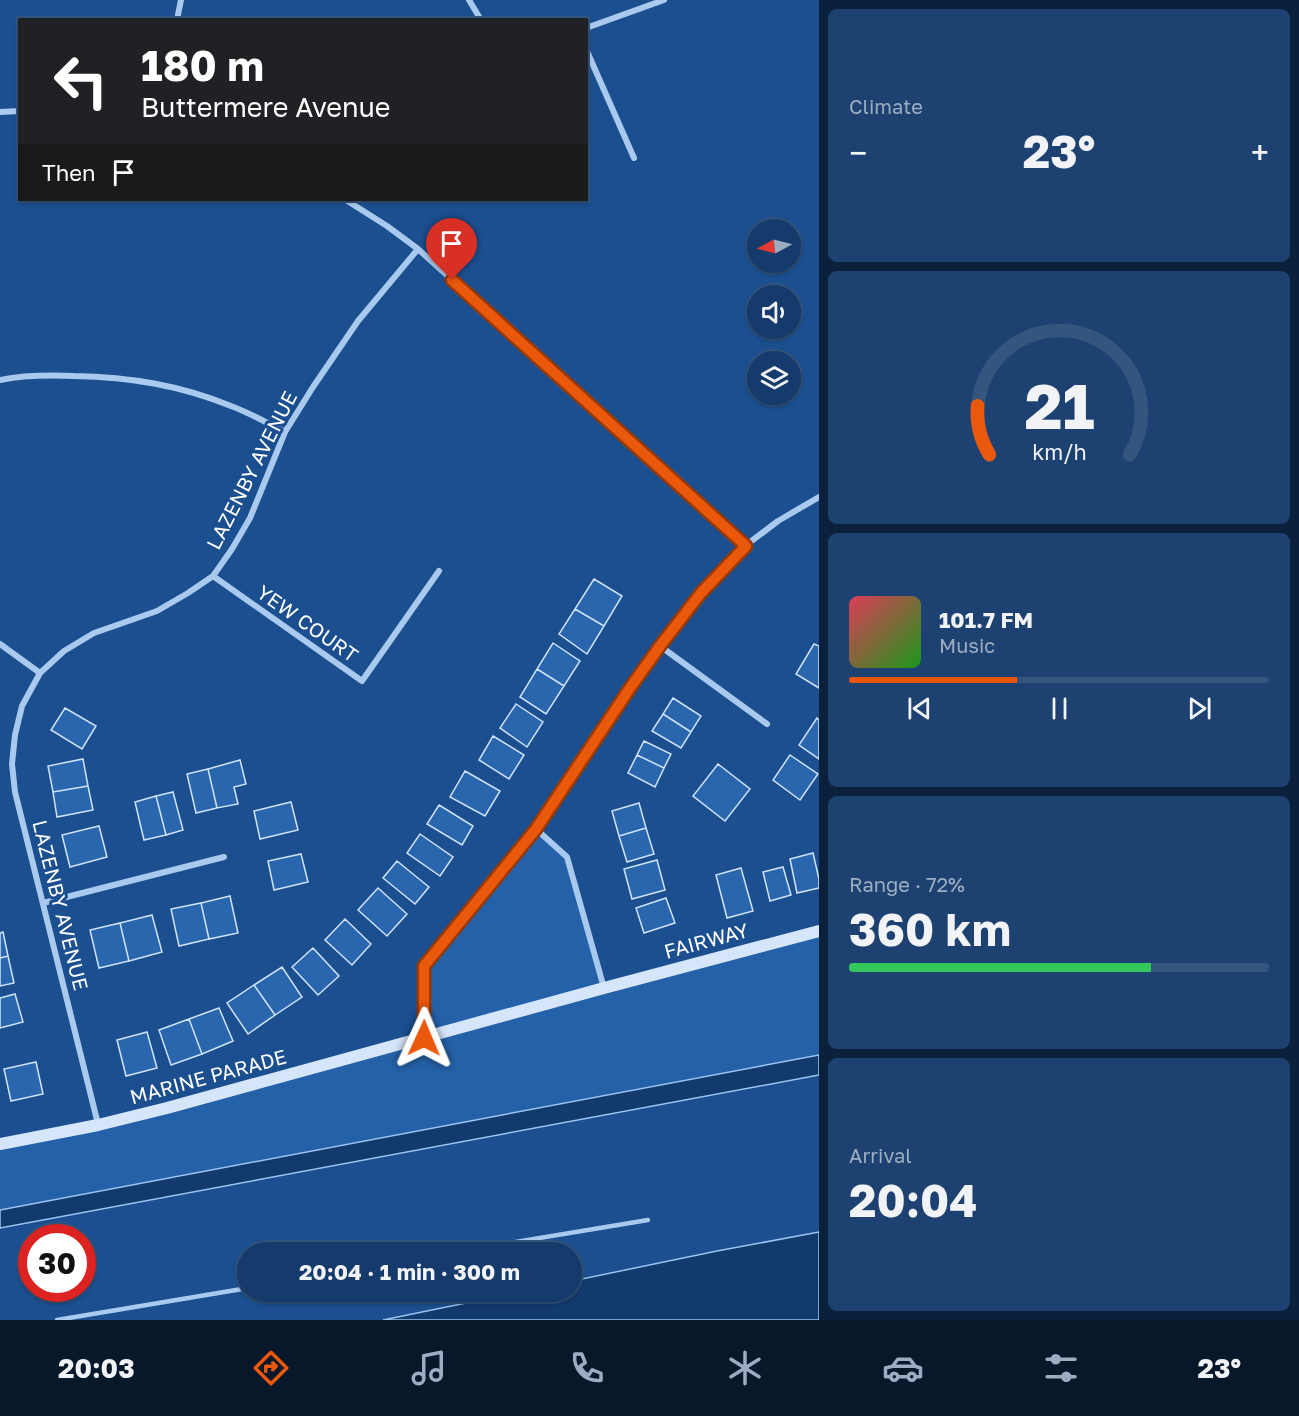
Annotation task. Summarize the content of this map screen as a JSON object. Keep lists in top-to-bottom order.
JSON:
{
  "streets": {
    "street": [
      "LAZENBY AVENUE",
      "YEW COURT",
      "FAIRWAY",
      "MARINE PARADE"
    ]
  },
  "crossings": [
    ["LAZENBY AVENUE", "YEW COURT"],
    ["LAZENBY AVENUE", "MARINE PARADE"],
    ["FAIRWAY", "MARINE PARADE"]
  ],
  "north": "left",
  "page": {
    "tile": [
      "Climate",
      ["Range · 72%", "360 km"],
      ["Arrival", "20:04"]
    ],
    "turn": ["180 m", "Buttermere Avenue"],
    "heat": ["−", "23°", "+"],
    "then": "Then",
    "song": ["101.7 FM", "Music"],
    "limit": "30",
    "trip": "20:04 · 1 min · 300 m",
    "tabs": ["20:03", "23°"],
    "gauge": ["21", "km/h"]
  }
}
